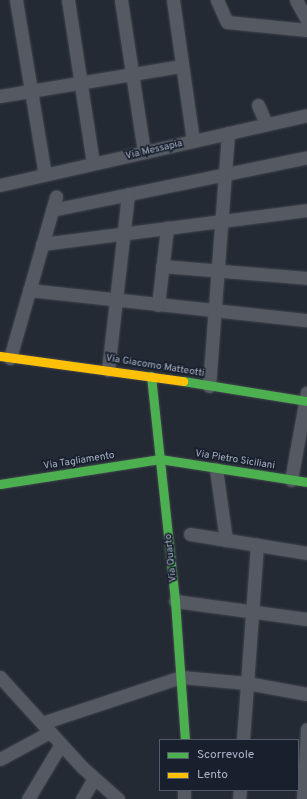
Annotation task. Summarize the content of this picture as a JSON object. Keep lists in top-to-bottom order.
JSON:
{
  "streets": {
    "street": [
      "Via Messapia",
      "Via Giacomo Matteotti",
      "Via Pietro Siciliani",
      "Via Tagliamento",
      "Via Quarto"
    ]
  },
  "crossings": [
    ["Via Giacomo Matteotti", "Via Quarto"],
    ["Via Pietro Siciliani", "Via Tagliamento"],
    ["Via Pietro Siciliani", "Via Quarto"],
    ["Via Tagliamento", "Via Quarto"]
  ],
  "legend": ["Scorrevole", "Lento"]
}
